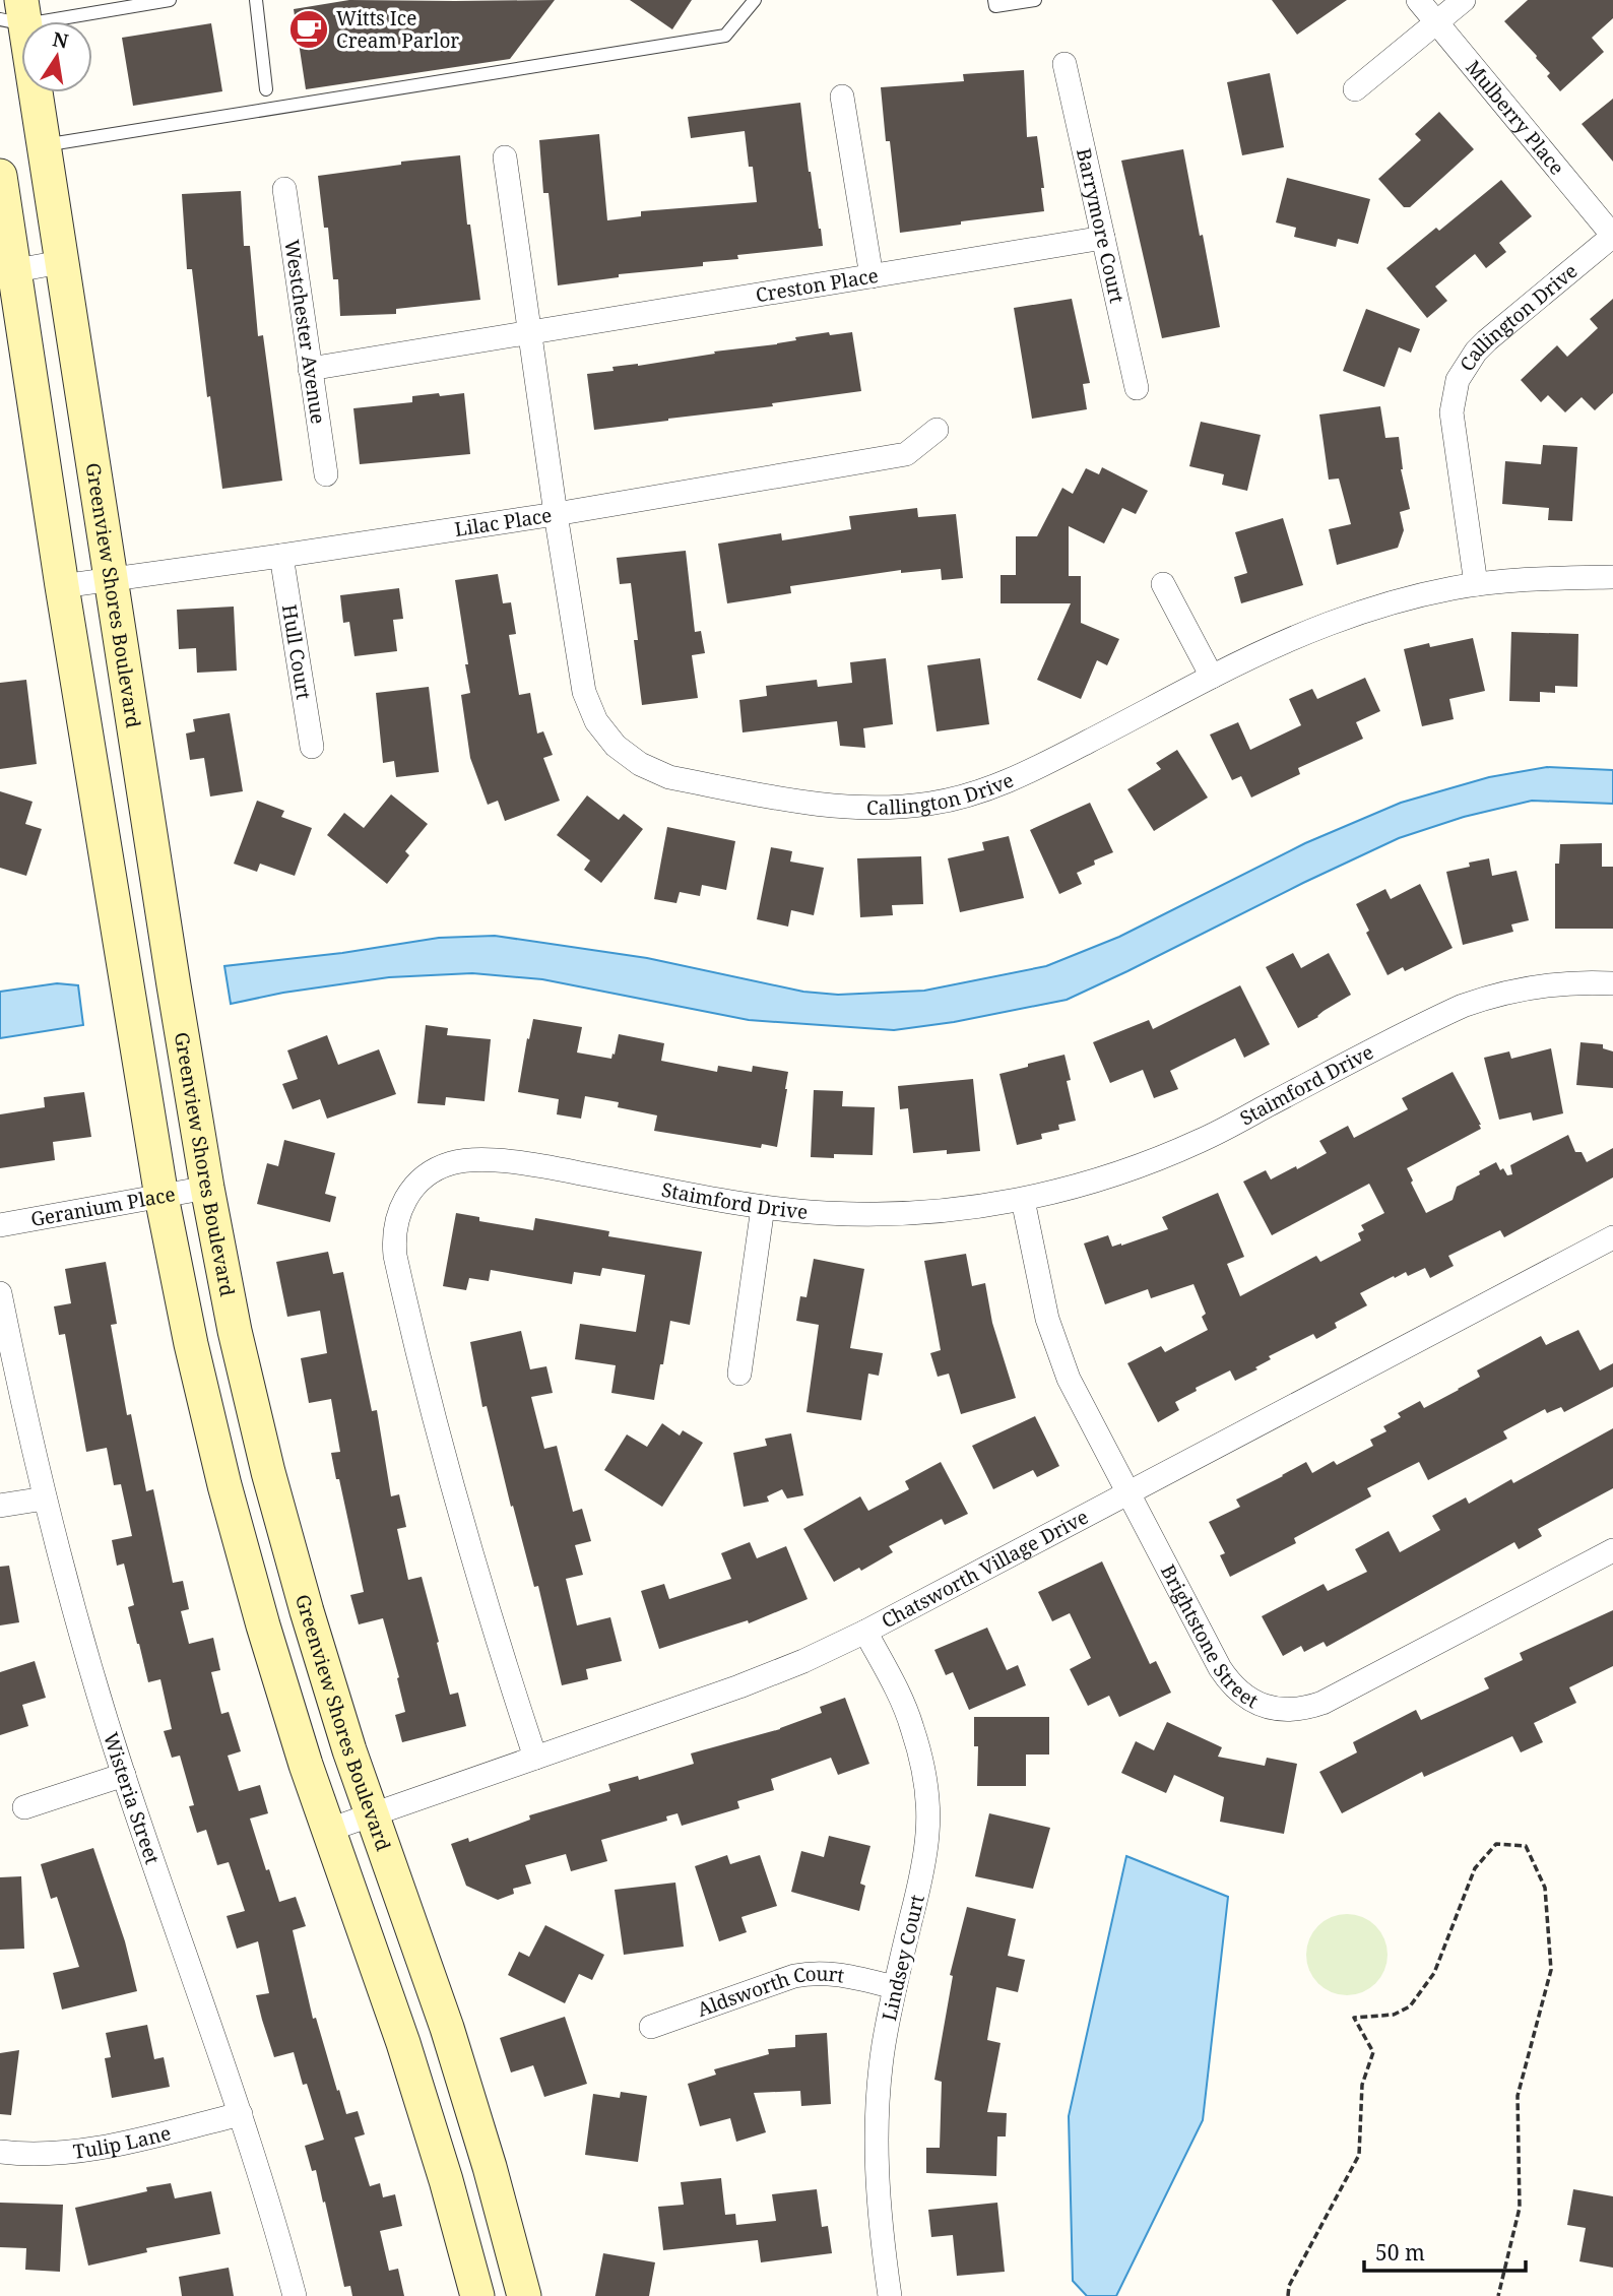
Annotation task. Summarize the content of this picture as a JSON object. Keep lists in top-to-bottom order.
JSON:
{
  "streets": {
    "street": [
      "Mulberry Place",
      "Barrymore Court",
      "Creston Place",
      "Callington Drive",
      "Westchester Avenue",
      "Lilac Place",
      "Greenview Shores Boulevard",
      "Hull Court",
      "Staimford Drive",
      "Geranium Place",
      "Chatsworth Village Drive",
      "Brightstone Street",
      "Wisteria Street",
      "Lindsey Court",
      "Aldsworth Court",
      "Tulip Lane"
    ]
  },
  "crossings": [
    ["Mulberry Place", "Callington Drive"],
    ["Barrymore Court", "Creston Place"],
    ["Creston Place", "Westchester Avenue"],
    ["Callington Drive", "Lilac Place"],
    ["Lilac Place", "Greenview Shores Boulevard"],
    ["Lilac Place", "Hull Court"],
    ["Greenview Shores Boulevard", "Geranium Place"],
    ["Greenview Shores Boulevard", "Chatsworth Village Drive"],
    ["Staimford Drive", "Chatsworth Village Drive"],
    ["Staimford Drive", "Brightstone Street"],
    ["Chatsworth Village Drive", "Brightstone Street"],
    ["Chatsworth Village Drive", "Lindsey Court"],
    ["Wisteria Street", "Tulip Lane"],
    ["Lindsey Court", "Aldsworth Court"]
  ],
  "places": {
    "cafe": ["Witts Ice Cream Parlor"]
  },
  "scale_bar": "50 m",
  "north": "top"
}
